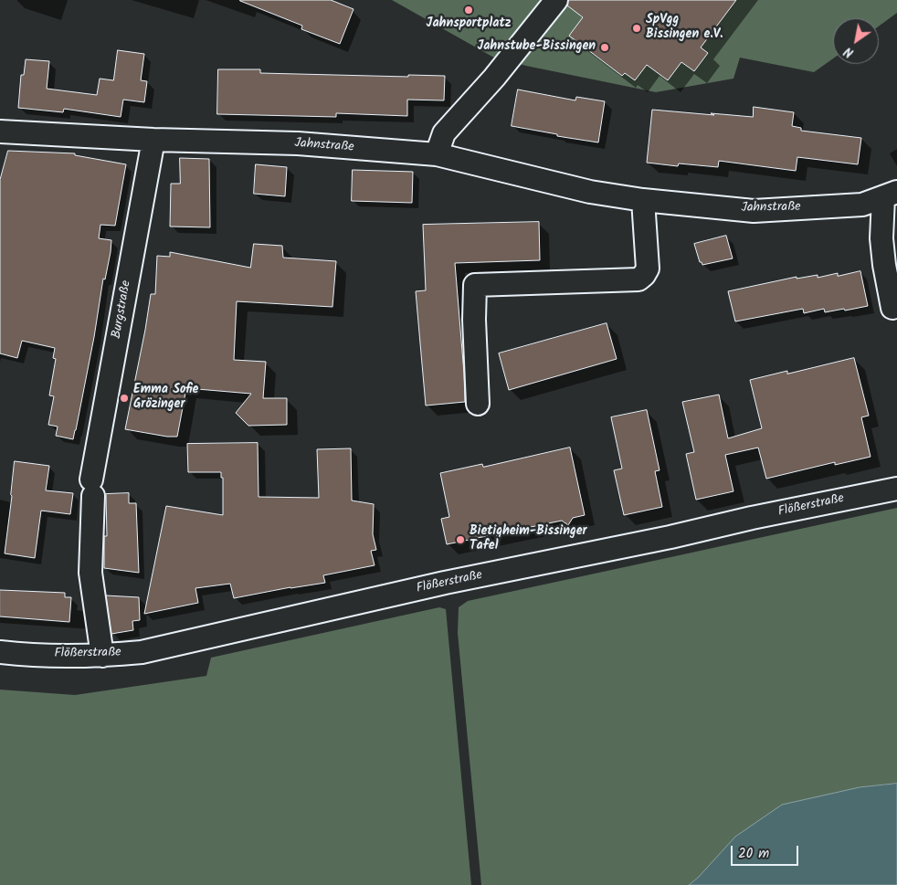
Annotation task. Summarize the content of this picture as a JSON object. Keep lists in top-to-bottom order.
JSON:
{
  "streets": {
    "street": ["Jahnstraße", "Burgstraße", "Flößerstraße"]
  },
  "crossings": [
    ["Jahnstraße", "Burgstraße"],
    ["Burgstraße", "Flößerstraße"]
  ],
  "places": [
    "Jahnsportplatz",
    "SpVgg Bissingen e.V.",
    "Jahnstube-Bissingen",
    "Emma Sofie Grözinger",
    "Bietigheim-Bissinger Tafel"
  ],
  "scale_bar": "20 m",
  "north": "bottom left"
}
